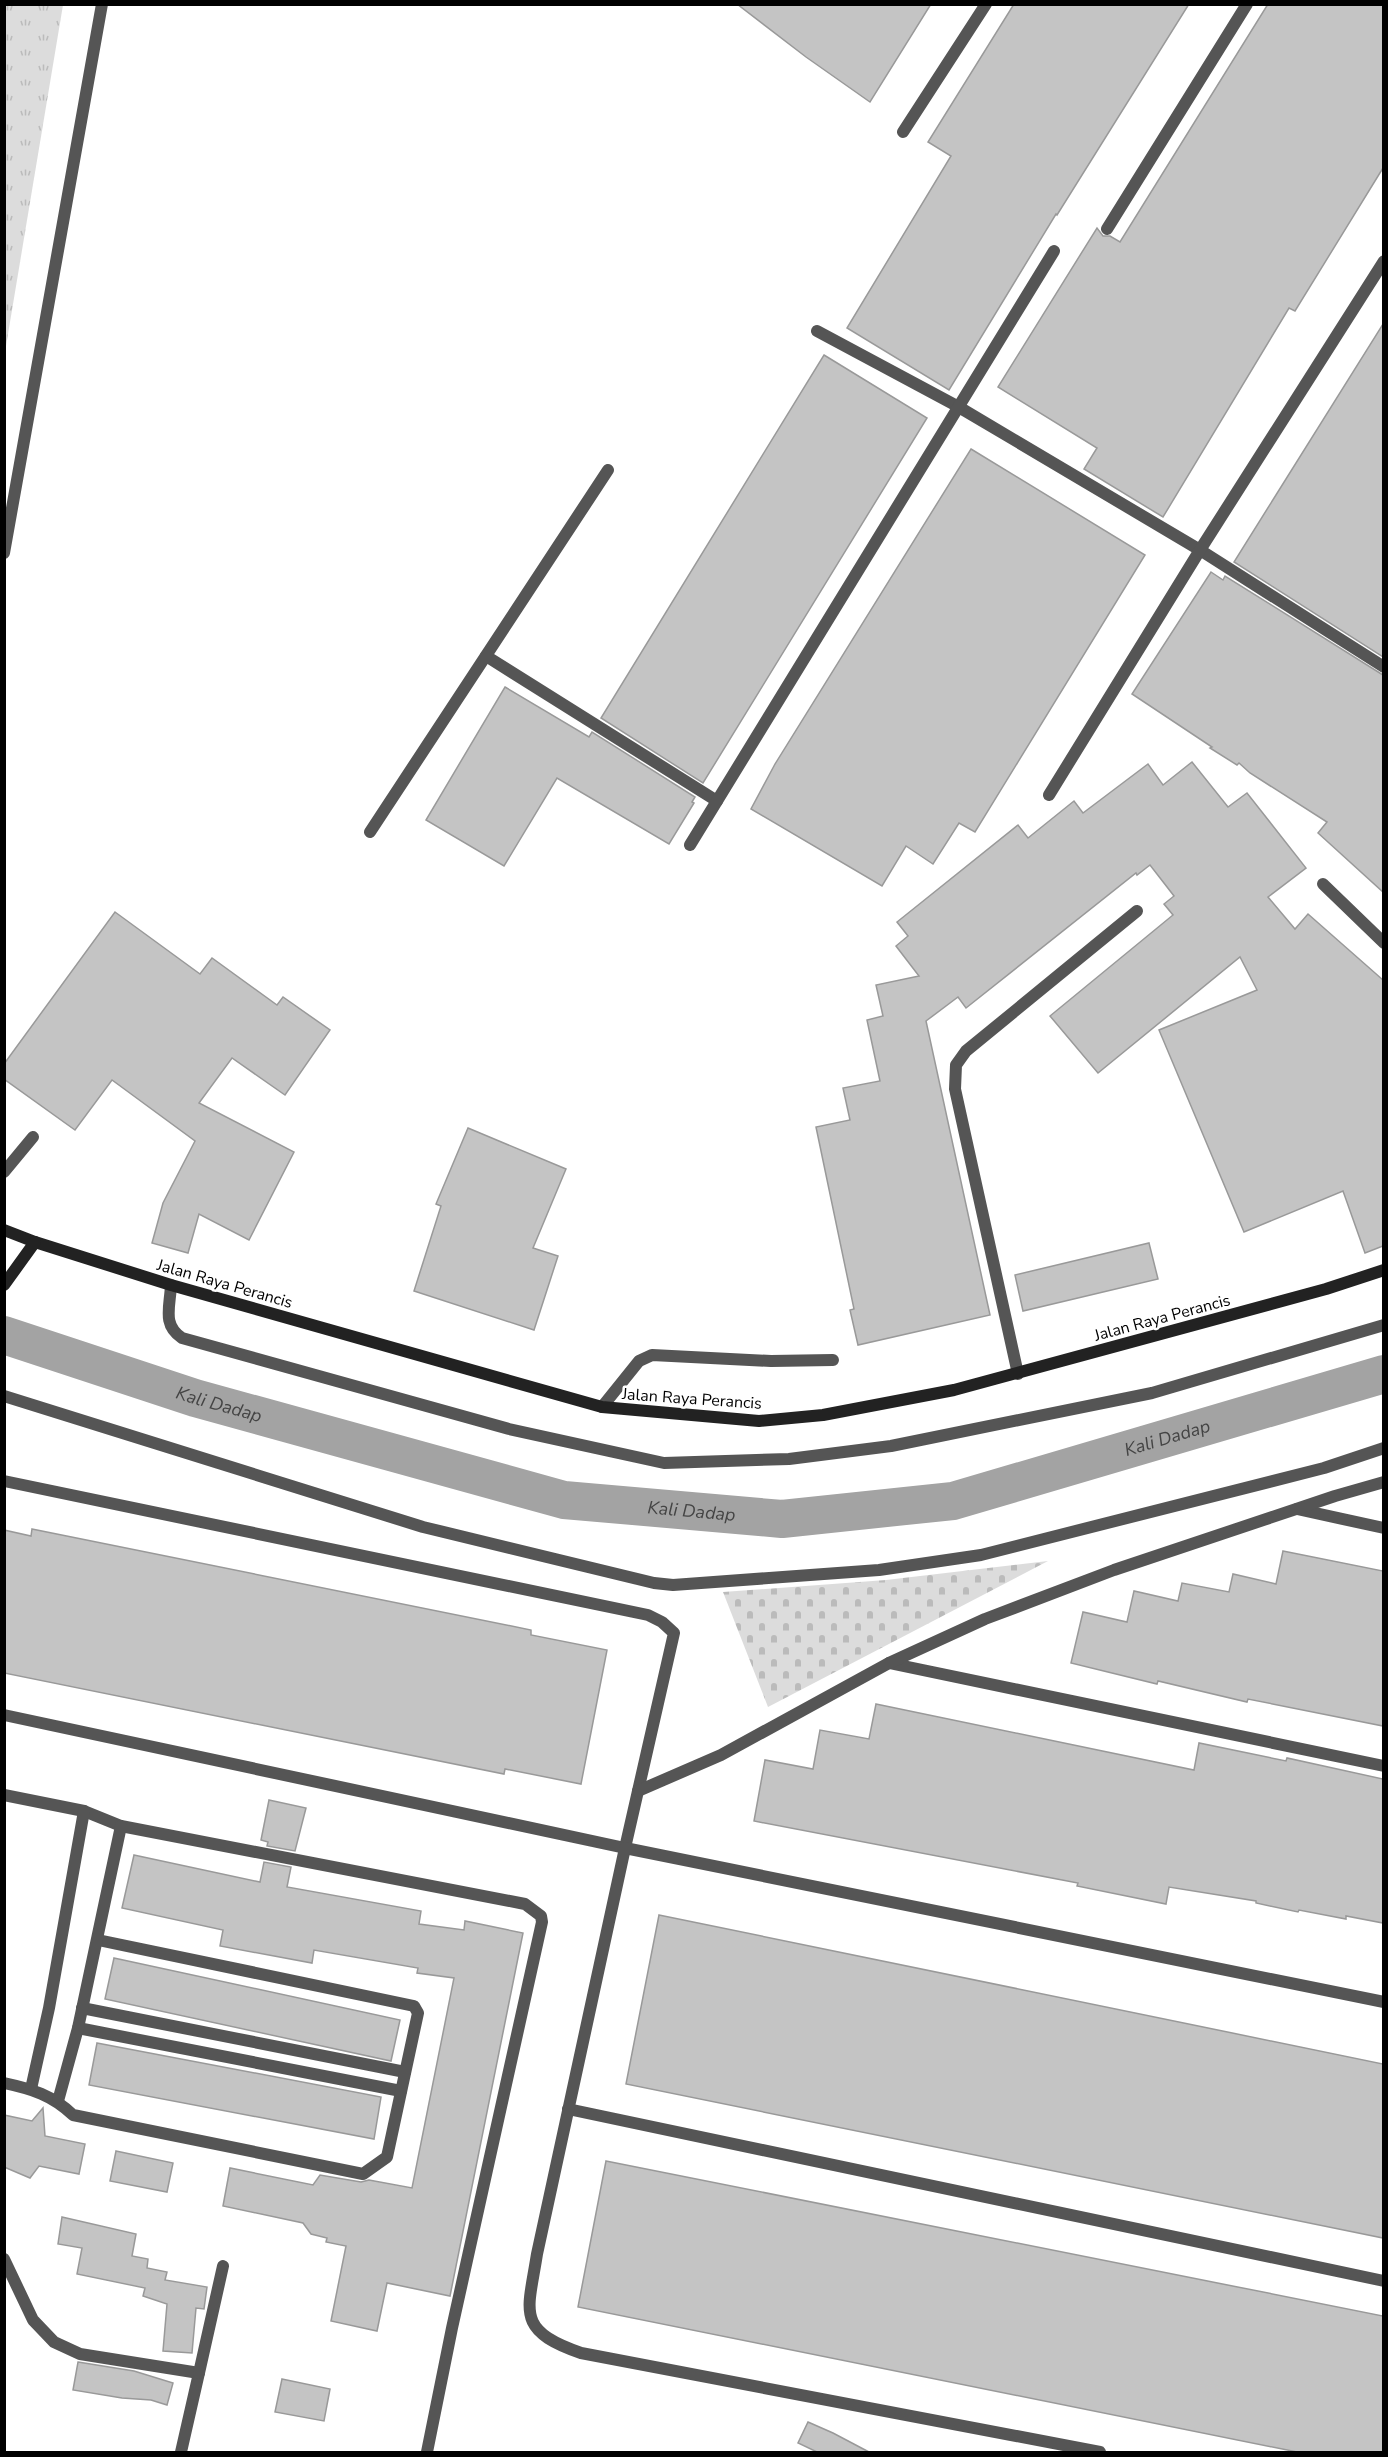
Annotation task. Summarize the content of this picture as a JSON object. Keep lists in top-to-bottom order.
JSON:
{
  "streets": {
    "street": ["Jalan Raya Perancis"]
  },
  "water": ["Kali Dadap"]
}
